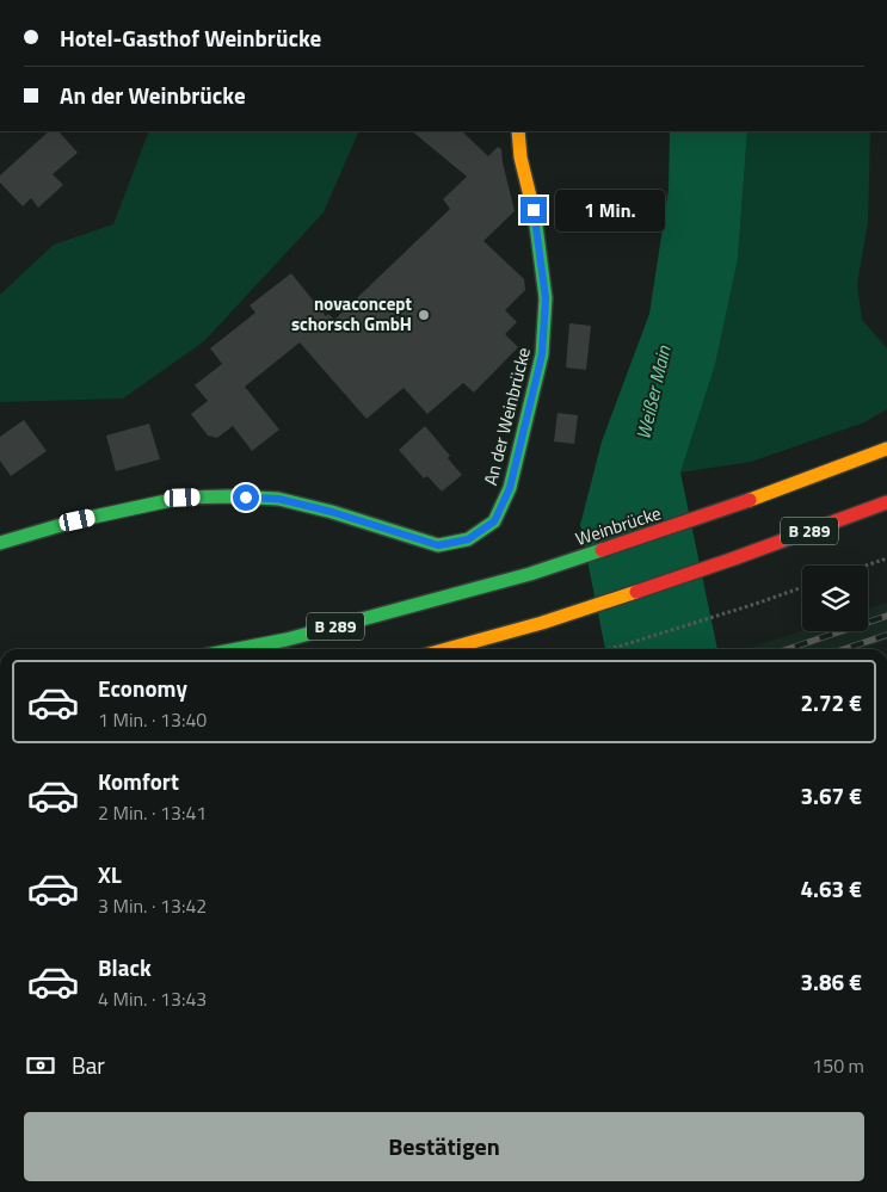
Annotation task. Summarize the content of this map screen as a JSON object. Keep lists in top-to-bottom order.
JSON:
{
  "streets": {
    "main road": ["An der Weinbrücke", "Weinbrücke", "B 289"]
  },
  "water": ["Weißer Main"],
  "places": ["novaconcept schorsch GmbH"],
  "page": {
    "banner": ["Hotel-Gasthof Weinbrücke", "An der Weinbrücke"],
    "bubble": "1 Min.",
    "list": [
      {
        "name": "Economy",
        "note": "1 Min. · 13:40",
        "value": "2.72 €"
      },
      {
        "name": "Komfort",
        "note": "2 Min. · 13:41",
        "value": "3.67 €"
      },
      {
        "name": "XL",
        "note": "3 Min. · 13:42",
        "value": "4.63 €"
      },
      {
        "name": "Black",
        "note": "4 Min. · 13:43",
        "value": "3.86 €"
      }
    ],
    "pay": ["Bar", "150 m"],
    "buttons": "Bestätigen"
  }
}
